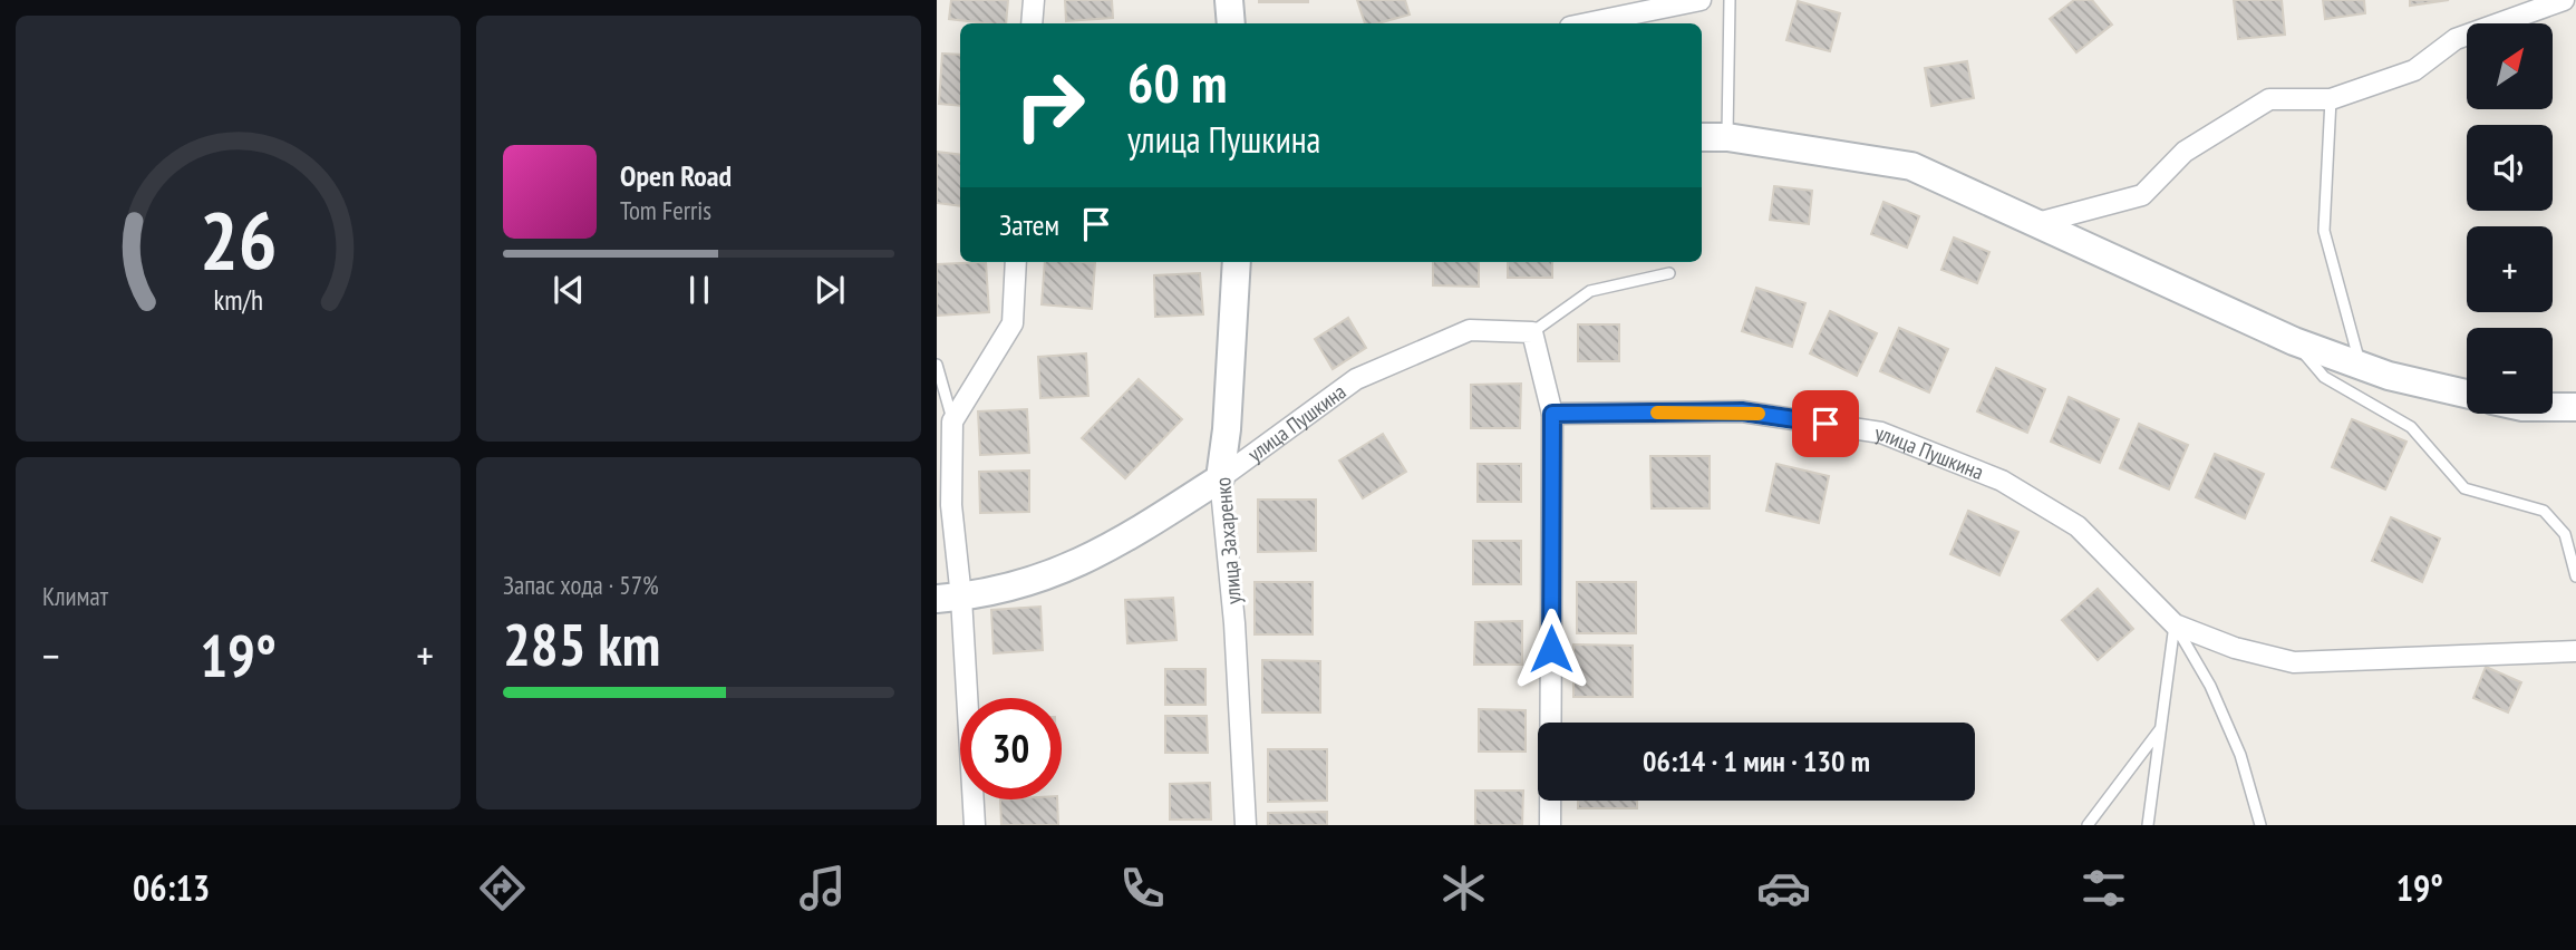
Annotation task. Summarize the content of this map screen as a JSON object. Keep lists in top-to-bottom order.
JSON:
{
  "streets": {
    "street": ["улица Пушкина", "улица Захаренко"]
  },
  "crossings": [
    ["улица Пушкина", "улица Захаренко"]
  ],
  "north": "top right",
  "page": {
    "map_buttons": ["+", "−"],
    "turn": ["60 m", "улица Пушкина"],
    "song": ["Open Road", "Tom Ferris"],
    "then": "Затем",
    "tile": [
      "Климат",
      ["Запас хода · 57%", "285 km"]
    ],
    "heat": ["−", "19°", "+"],
    "limit": "30",
    "trip": "06:14 · 1 мин · 130 m",
    "tabs": ["06:13", "19°"],
    "gauge": ["26", "km/h"]
  }
}
